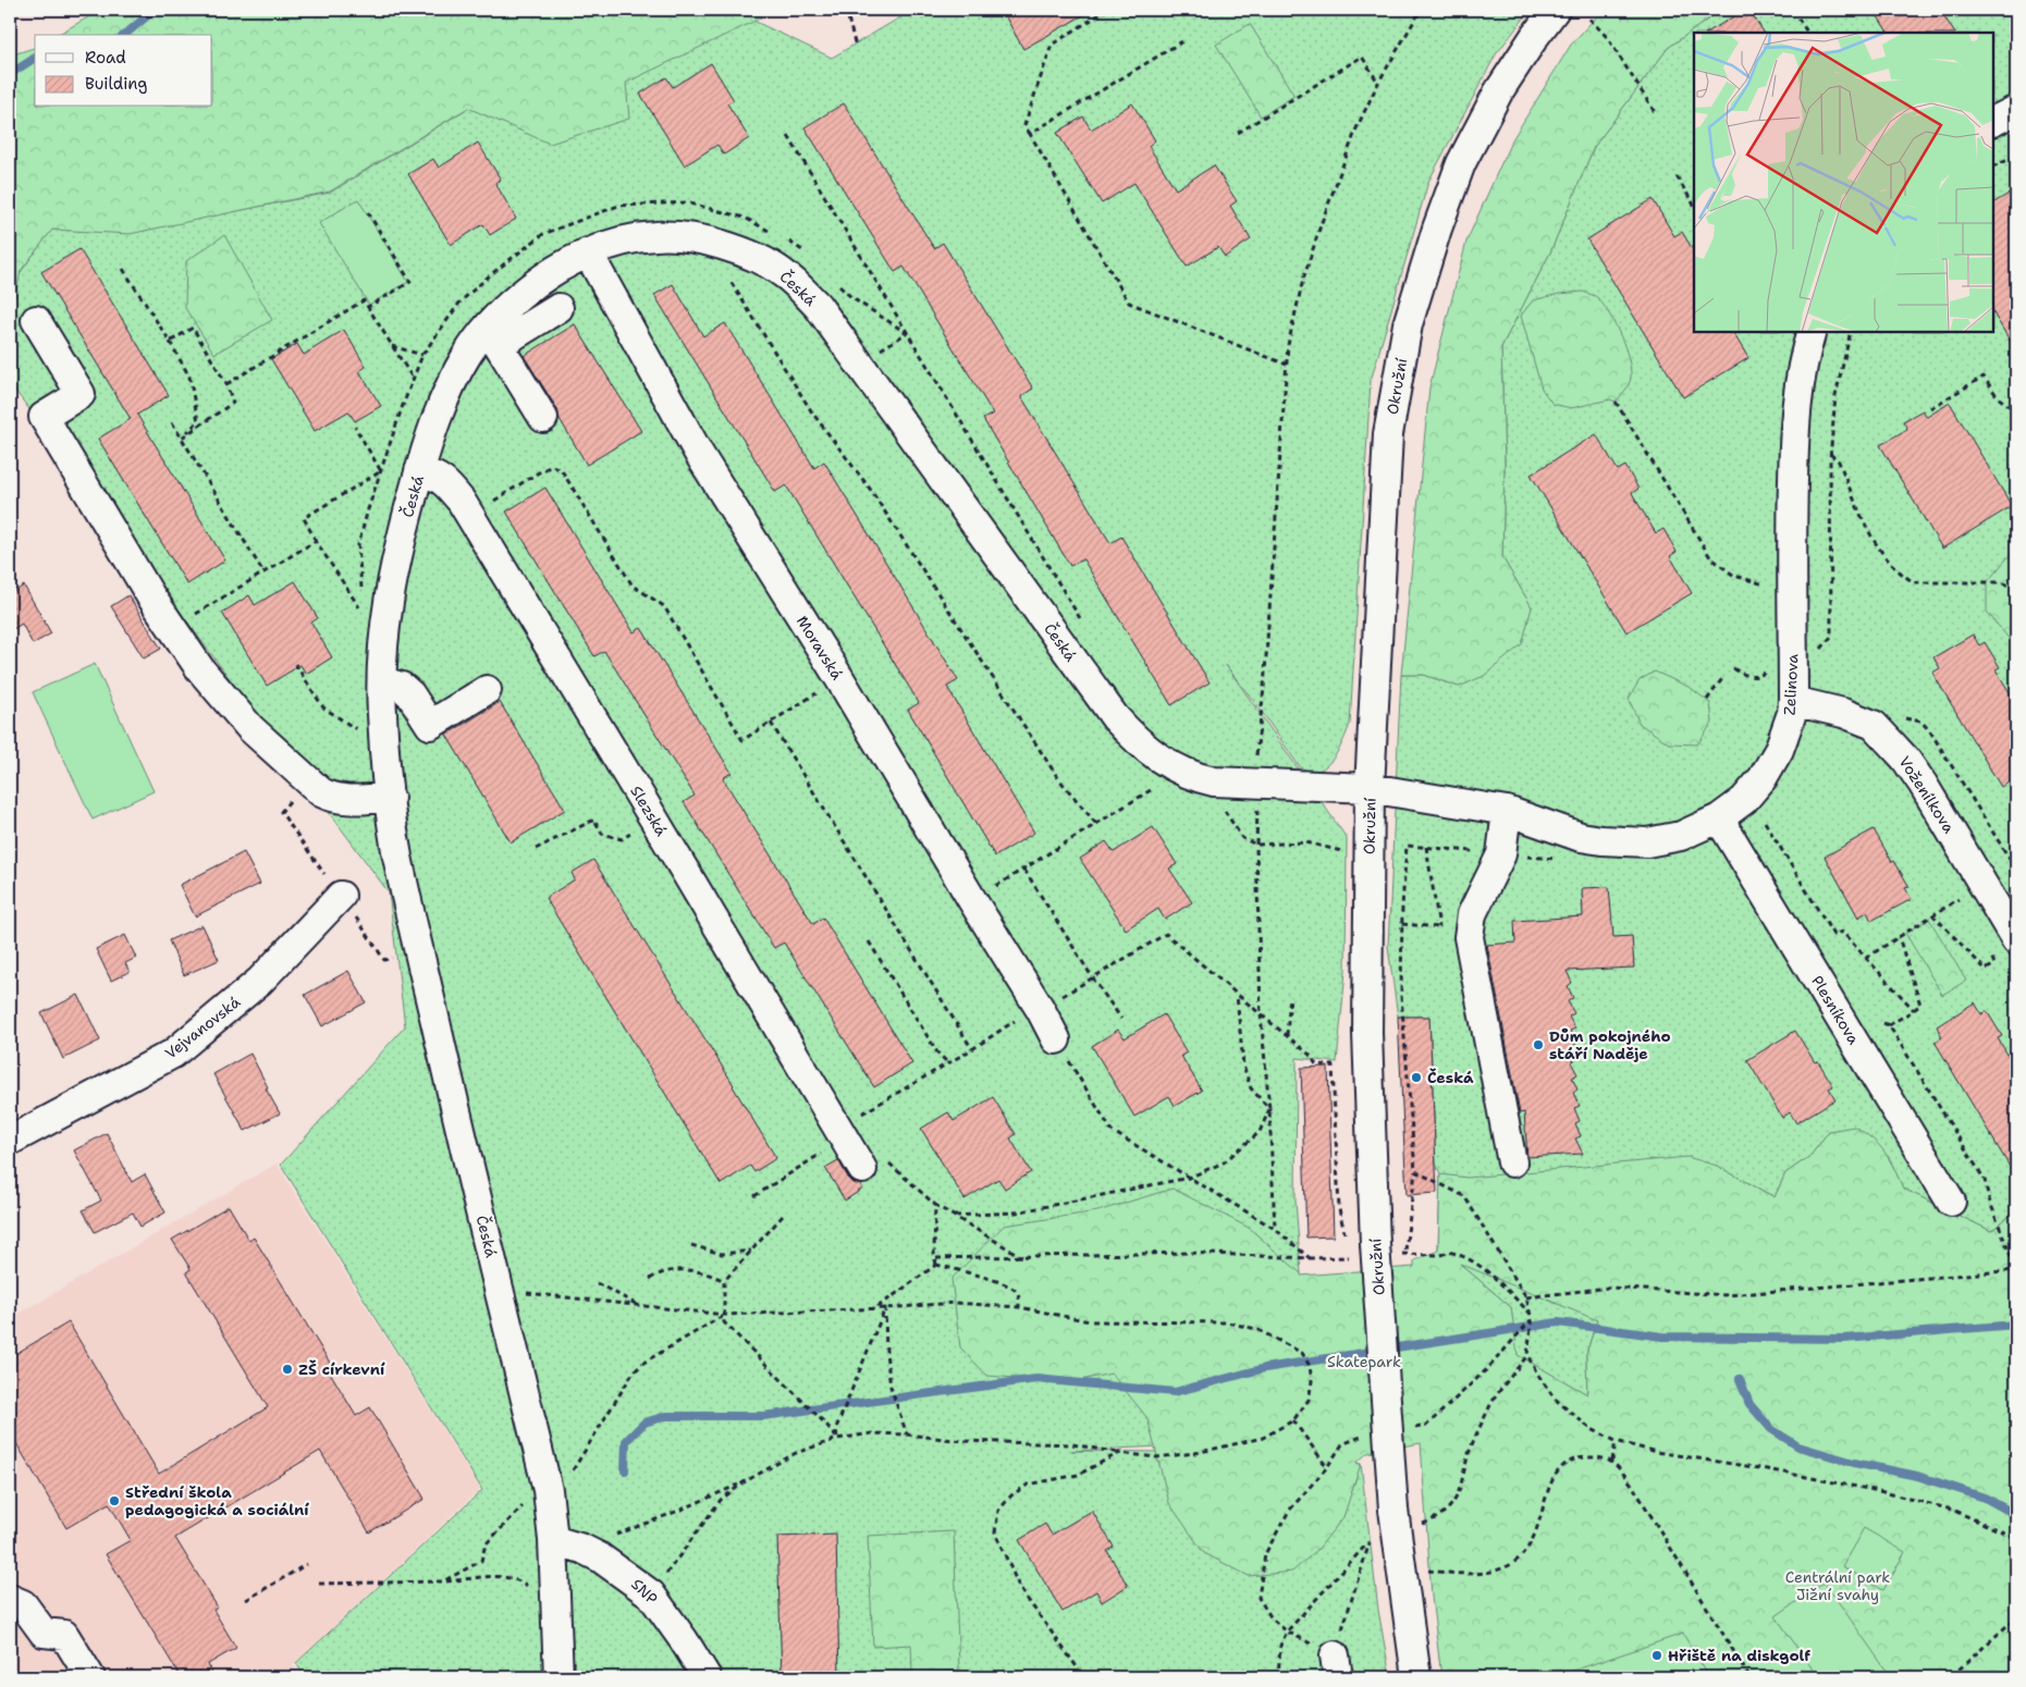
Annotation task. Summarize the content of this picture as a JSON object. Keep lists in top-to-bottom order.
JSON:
{
  "streets": {
    "street": [
      "Česká",
      "Okružní",
      "Moravská",
      "Zelinova",
      "Voženílkova",
      "Slezská",
      "Plesníkova",
      "Vejvanovská",
      "SNP"
    ]
  },
  "crossings": [
    ["Česká", "Okružní"],
    ["Česká", "Moravská"],
    ["Česká", "Zelinova"],
    ["Česká", "Slezská"],
    ["Česká", "SNP"],
    ["Okružní", "Zelinova"],
    ["Zelinova", "Voženílkova"],
    ["Zelinova", "Plesníkova"]
  ],
  "parks": ["Skatepark", "Centrální park Jižní svahy"],
  "places": [
    "Dům pokojného stáří Naděje",
    "Česká",
    "ZŠ církevní",
    "Střední škola pedagogická a sociální",
    "Hřiště na diskgolf"
  ],
  "legend": ["Road", "Building"]
}
